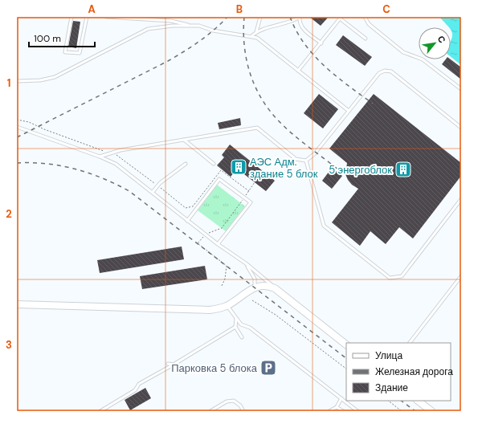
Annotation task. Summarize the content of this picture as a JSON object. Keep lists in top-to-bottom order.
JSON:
{
  "places": {
    "building": ["АЭС Адм. здание 5 блок", "5 энергоблок"],
    "parking": ["Парковка 5 блока"]
  },
  "legend": ["Улица", "Железная дорога", "Здание"],
  "scale_bar": "100 m",
  "north": "top right",
  "grid": {
    "columns": ["A", "B", "C"],
    "rows": ["1", "2", "3"]
  }
}
